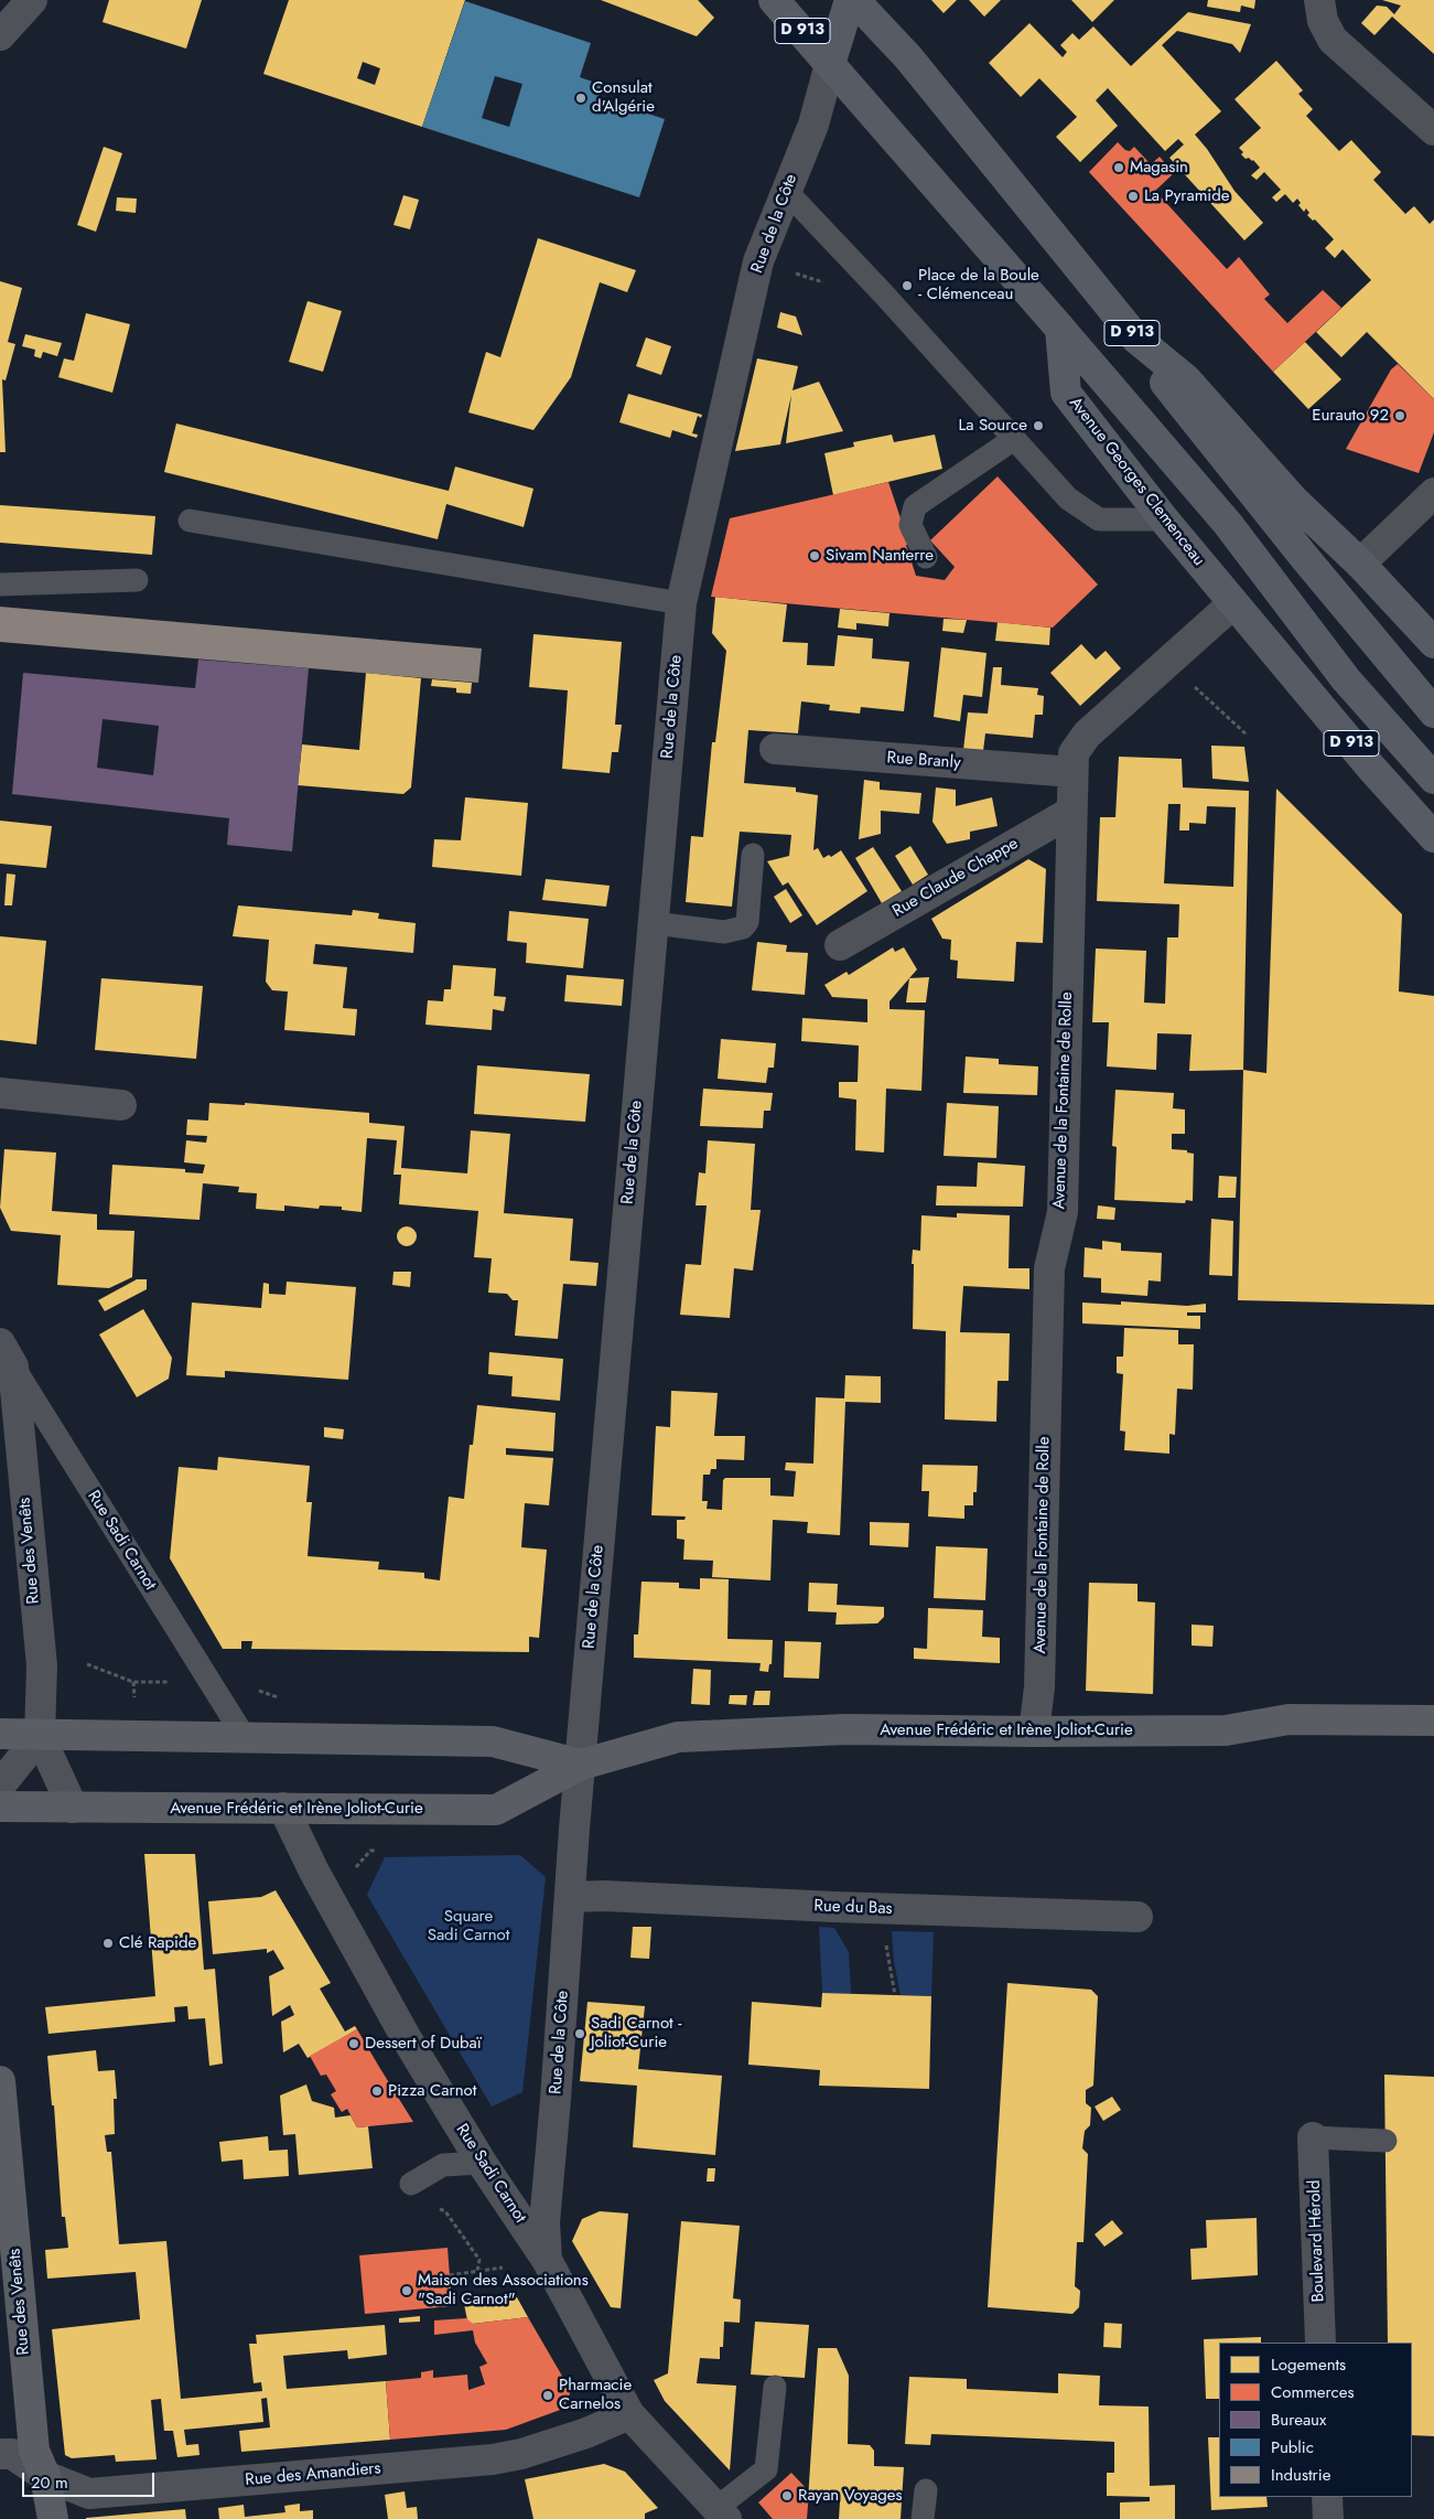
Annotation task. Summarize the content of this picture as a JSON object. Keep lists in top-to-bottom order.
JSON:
{
  "streets": {
    "main road": [
      "D 913",
      "Avenue Georges Clemenceau",
      "Rue des Venêts",
      "Avenue Frédéric et Irène Joliot-Curie"
    ],
    "street": [
      "Rue de la Côte",
      "Rue Branly",
      "Rue Claude Chappe",
      "Avenue de la Fontaine de Rolle",
      "Rue Sadi Carnot",
      "Rue du Bas",
      "Boulevard Hérold",
      "Rue des Amandiers"
    ]
  },
  "crossings": [
    ["D 913", "Rue de la Côte"],
    ["D 913", "Avenue Georges Clemenceau"],
    ["Rue de la Côte", "Rue Sadi Carnot"],
    ["Rue de la Côte", "Avenue Frédéric et Irène Joliot-Curie"],
    ["Rue de la Côte", "Rue du Bas"],
    ["Avenue Georges Clemenceau", "Avenue de la Fontaine de Rolle"],
    ["Rue Branly", "Avenue de la Fontaine de Rolle"],
    ["Rue Claude Chappe", "Avenue de la Fontaine de Rolle"],
    ["Avenue de la Fontaine de Rolle", "Avenue Frédéric et Irène Joliot-Curie"],
    ["Rue Sadi Carnot", "Rue des Venêts"],
    ["Rue Sadi Carnot", "Avenue Frédéric et Irène Joliot-Curie"],
    ["Rue Sadi Carnot", "Rue des Amandiers"],
    ["Rue des Venêts", "Avenue Frédéric et Irène Joliot-Curie"],
    ["Rue des Venêts", "Rue des Amandiers"]
  ],
  "parks": ["Square Sadi Carnot"],
  "places": [
    "Consulat d'Algérie",
    "Magasin",
    "La Pyramide",
    "Place de la Boule - Clémenceau",
    "Eurauto 92",
    "La Source",
    "Sivam Nanterre",
    "Clé Rapide",
    "Sadi Carnot - Joliot-Curie",
    "Dessert of Dubaï",
    "Pizza Carnot",
    "Maison des Associations \"Sadi Carnot\"",
    "Pharmacie Carnelos",
    "Rayan Voyages"
  ],
  "legend": [
    "Logements",
    "Commerces",
    "Bureaux",
    "Public",
    "Industrie"
  ],
  "scale_bar": "20 m"
}
